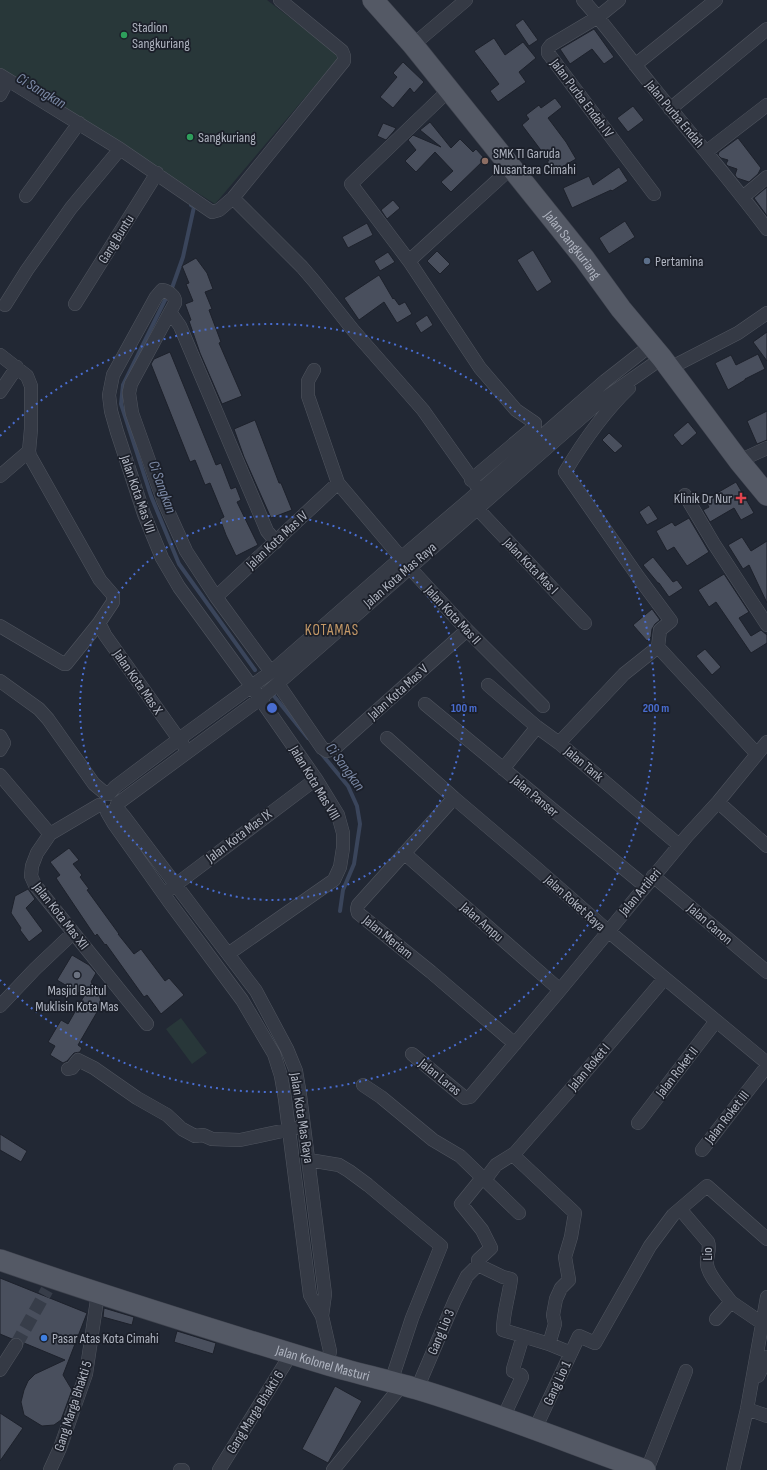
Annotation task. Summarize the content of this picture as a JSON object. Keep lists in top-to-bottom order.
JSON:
{
  "streets": {
    "main road": ["Jalan Sangkuriang", "Jalan Kolonel Masturi"],
    "street": [
      "Jalan Purba Endah IV",
      "Jalan Purba Endah",
      "Gang Buntu",
      "Jalan Kota Mas VII",
      "Jalan Kota Mas IV",
      "Jalan Kota Mas I",
      "Jalan Kota Mas Raya",
      "Jalan Kota Mas II",
      "Jalan Kota Mas X",
      "Jalan Kota Mas V",
      "Jalan Tank",
      "Jalan Kota Mas VIII",
      "Jalan Panser",
      "Jalan Kota Mas IX",
      "Jalan Artileri",
      "Jalan Roket Raya",
      "Jalan Kota Mas XII",
      "Jalan Ampu",
      "Jalan Canon",
      "Jalan Meriam",
      "Jalan Roket I",
      "Jalan Roket II",
      "Jalan Laras",
      "Jalan Roket III",
      "Lio",
      "Gang Lio 3",
      "Gang Lio 1",
      "Gang Marga Bhakti 5",
      "Gang Marga Bhakti 6"
    ]
  },
  "crossings": [
    ["Jalan Purba Endah IV", "Jalan Purba Endah"],
    ["Jalan Sangkuriang", "Jalan Kota Mas Raya"],
    ["Jalan Kota Mas VII", "Jalan Kota Mas Raya"],
    ["Jalan Kota Mas VII", "Jalan Kota Mas VIII"],
    ["Jalan Kota Mas IV", "Jalan Kota Mas II"],
    ["Jalan Kota Mas I", "Jalan Kota Mas Raya"],
    ["Jalan Kota Mas Raya", "Jalan Kota Mas II"],
    ["Jalan Kota Mas Raya", "Jalan Kota Mas X"],
    ["Jalan Kota Mas Raya", "Jalan Kota Mas V"],
    ["Jalan Kota Mas Raya", "Jalan Kota Mas VIII"],
    ["Jalan Kota Mas Raya", "Jalan Kota Mas IX"],
    ["Jalan Kota Mas Raya", "Jalan Kota Mas XII"],
    ["Jalan Kota Mas Raya", "Jalan Kolonel Masturi"],
    ["Jalan Kota Mas II", "Jalan Kota Mas V"],
    ["Jalan Tank", "Jalan Artileri"],
    ["Jalan Kota Mas VIII", "Jalan Kota Mas IX"],
    ["Jalan Panser", "Jalan Artileri"],
    ["Jalan Panser", "Jalan Canon"],
    ["Jalan Artileri", "Jalan Roket Raya"],
    ["Jalan Artileri", "Jalan Ampu"],
    ["Jalan Artileri", "Jalan Canon"],
    ["Jalan Artileri", "Jalan Meriam"],
    ["Jalan Artileri", "Jalan Laras"],
    ["Jalan Roket Raya", "Jalan Meriam"],
    ["Jalan Roket Raya", "Jalan Roket I"],
    ["Jalan Roket Raya", "Jalan Roket II"],
    ["Jalan Ampu", "Jalan Meriam"],
    ["Jalan Roket I", "Gang Lio 3"],
    ["Lio", "Gang Lio 1"],
    ["Gang Lio 3", "Jalan Kolonel Masturi"],
    ["Jalan Kolonel Masturi", "Gang Lio 1"],
    ["Jalan Kolonel Masturi", "Gang Marga Bhakti 5"],
    ["Jalan Kolonel Masturi", "Gang Marga Bhakti 6"]
  ],
  "districts": ["KOTAMAS"],
  "water": ["Ci Sangkan"],
  "places": {
    "other": [
      "Stadion Sangkuriang",
      "Sangkuriang",
      "SMK TI Garuda Nusantara Cimahi",
      "Pertamina",
      "Masjid Baitul Muklisin Kota Mas",
      "Pasar Atas Kota Cimahi"
    ],
    "health": ["Klinik Dr Nur"]
  },
  "rings": ["100 m", "200 m"]
}
